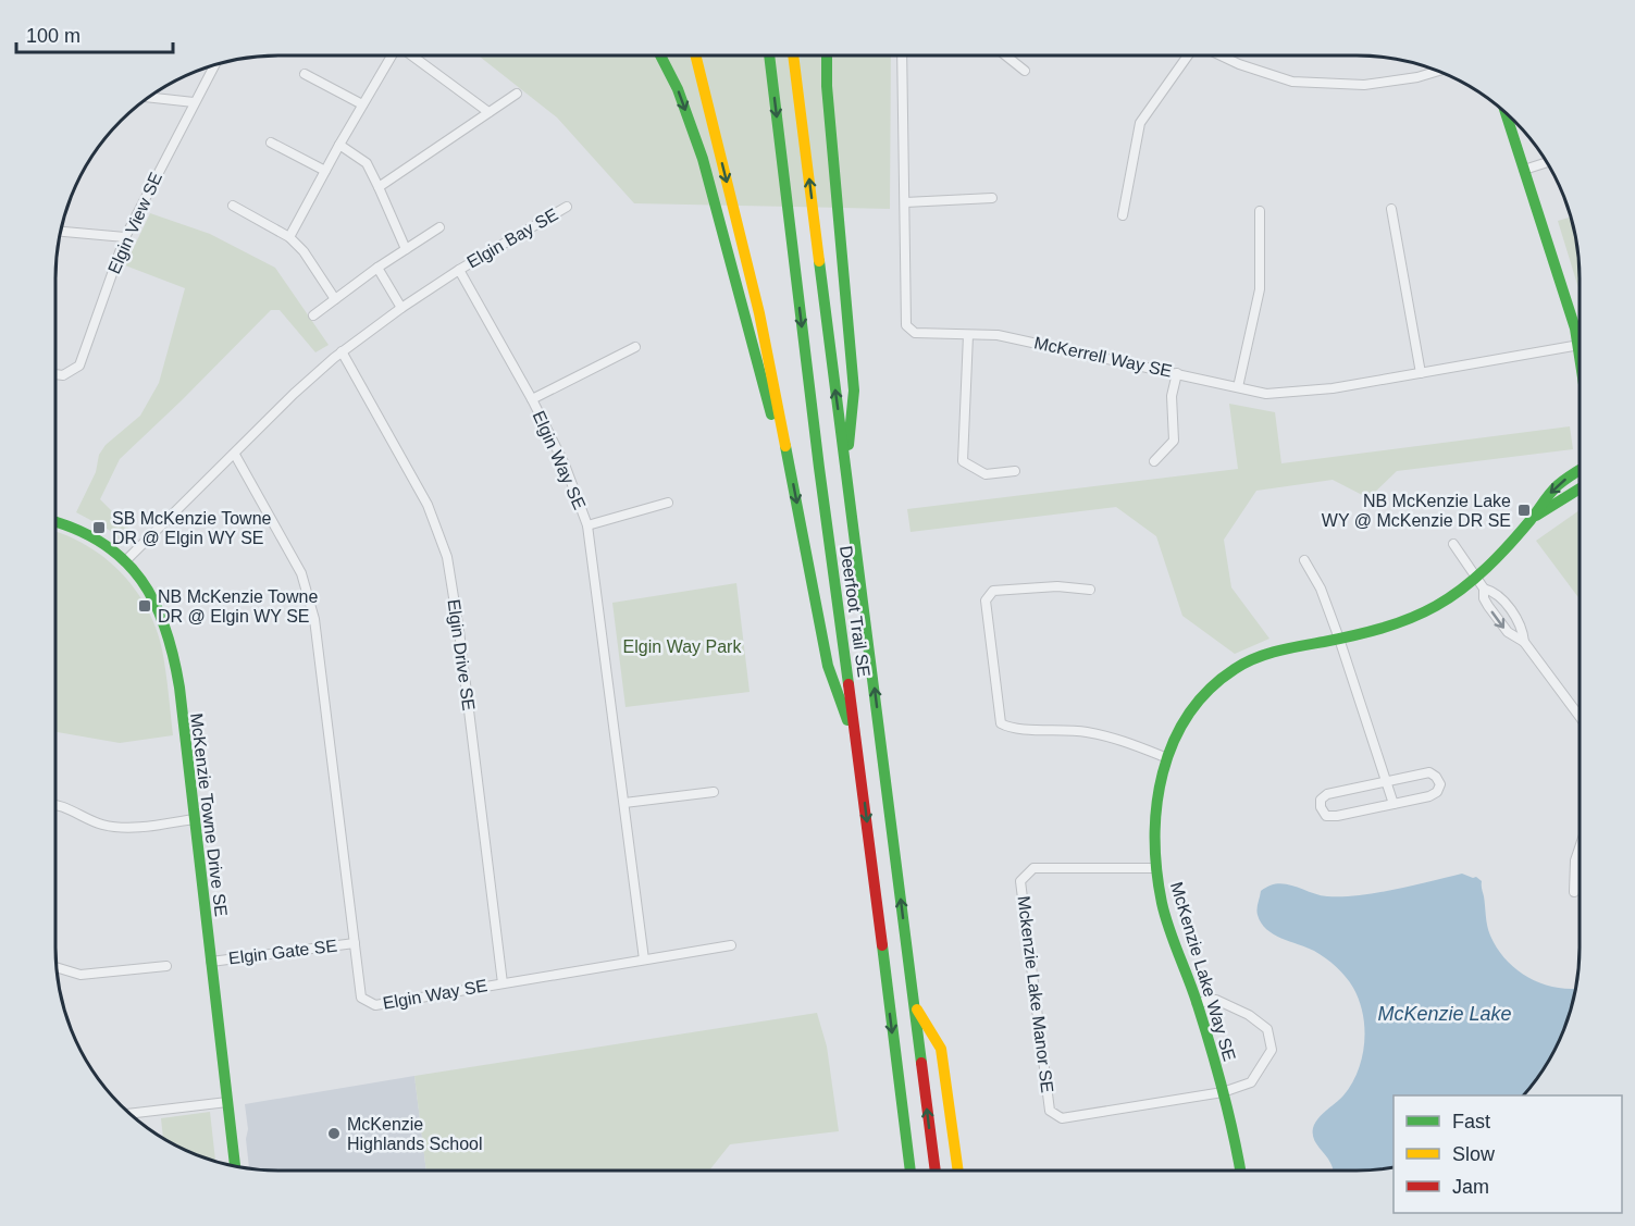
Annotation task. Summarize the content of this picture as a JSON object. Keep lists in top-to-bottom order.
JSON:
{
  "streets": {
    "main road": ["Deerfoot Trail SE", "McKenzie Towne Drive SE", "McKenzie Lake Way SE"],
    "street": [
      "Elgin View SE",
      "Elgin Bay SE",
      "McKerrell Way SE",
      "Elgin Way SE",
      "Elgin Drive SE",
      "Elgin Gate SE",
      "Mckenzie Lake Manor SE"
    ]
  },
  "crossings": [
    ["Elgin Bay SE", "Elgin Way SE"],
    ["Elgin Way SE", "Elgin Drive SE"],
    ["Elgin Way SE", "Elgin Gate SE"],
    ["McKenzie Towne Drive SE", "Elgin Gate SE"],
    ["McKenzie Lake Way SE", "Mckenzie Lake Manor SE"]
  ],
  "water": ["McKenzie Lake"],
  "parks": ["Elgin Way Park"],
  "places": {
    "transit": ["NB McKenzie Lake WY @ McKenzie DR SE", "SB McKenzie Towne DR @ Elgin WY SE", "NB McKenzie Towne DR @ Elgin WY SE"],
    "other": ["McKenzie Highlands School"]
  },
  "legend": ["Fast", "Slow", "Jam"],
  "scale_bar": "100 m"
}
